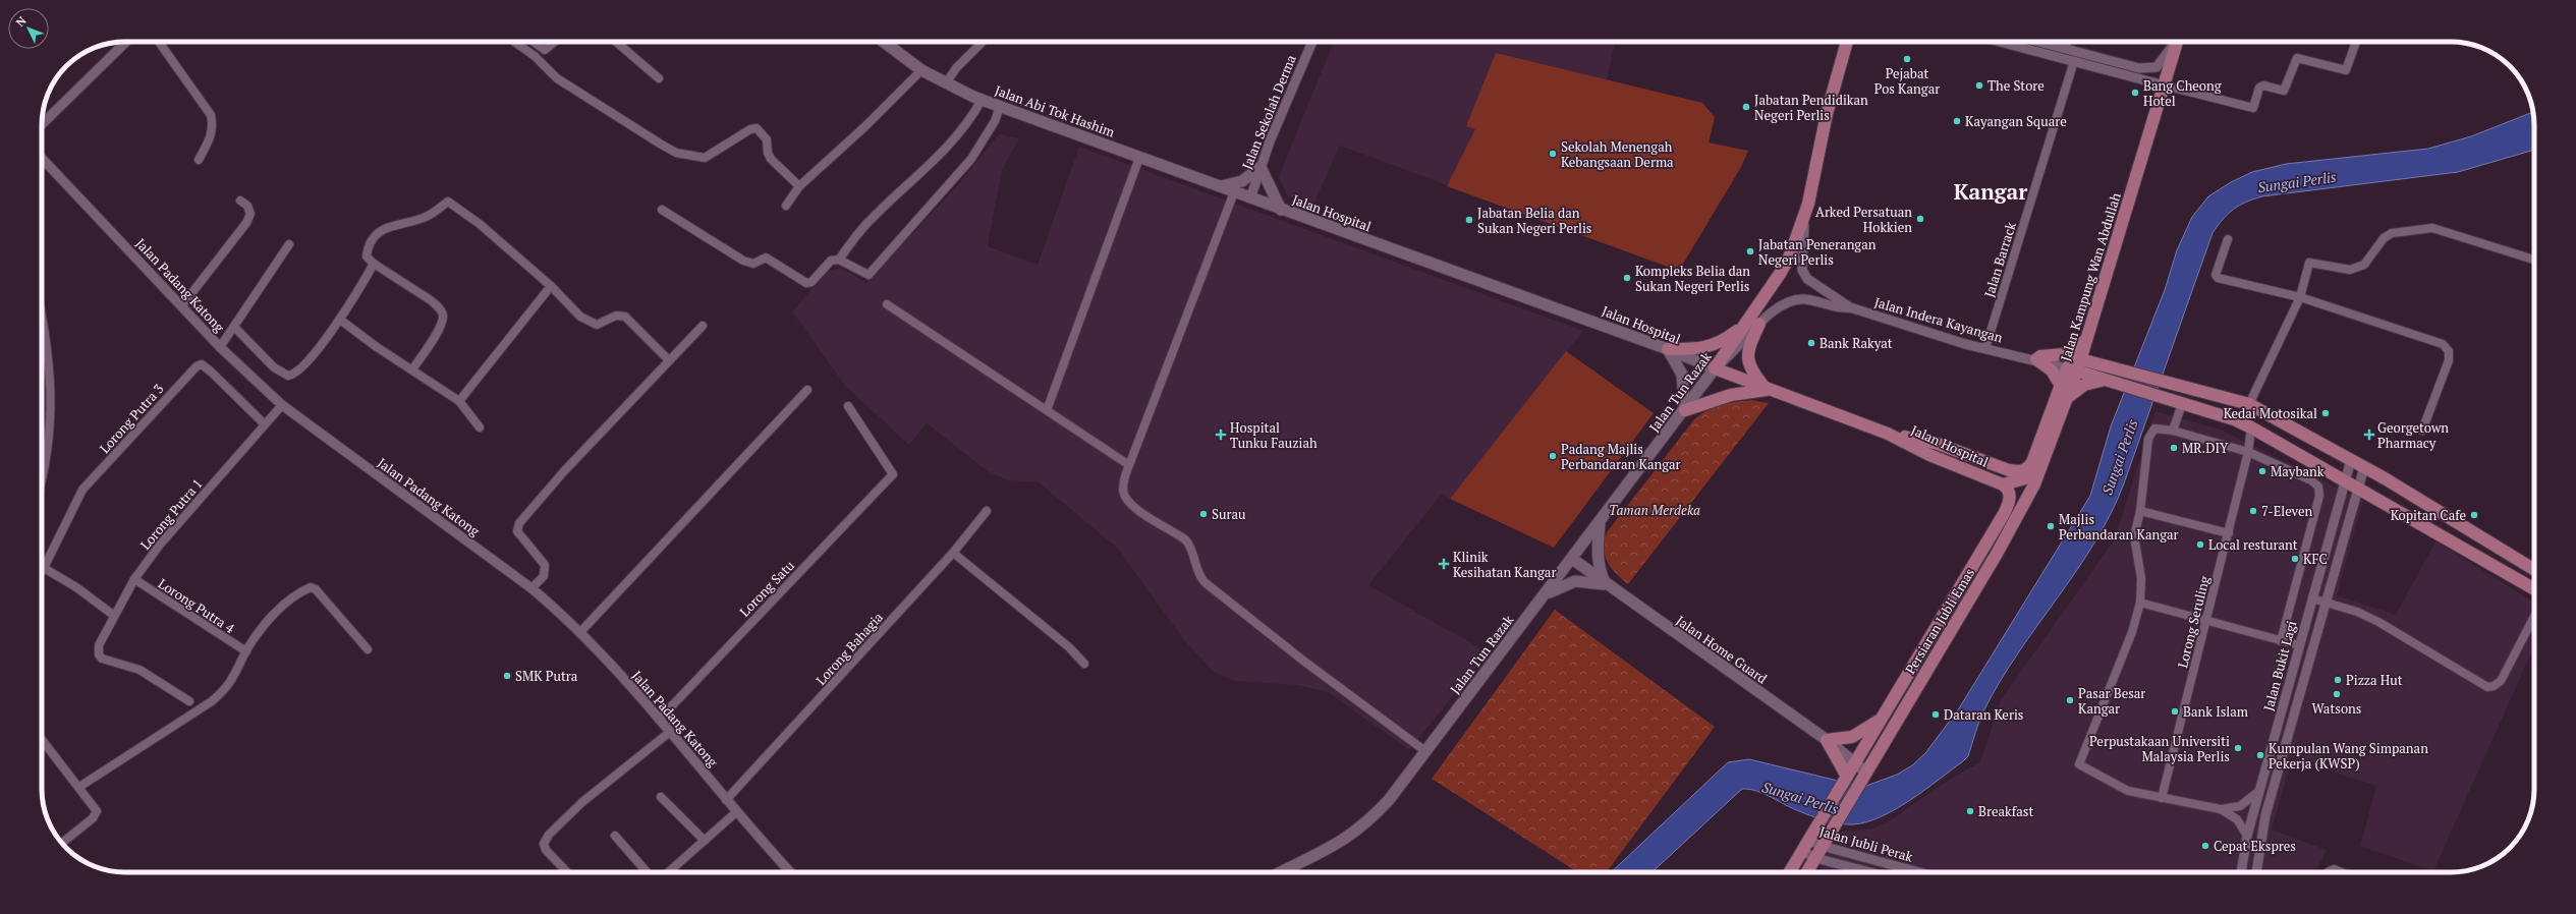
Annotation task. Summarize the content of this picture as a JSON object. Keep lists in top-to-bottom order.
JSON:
{
  "streets": {
    "main road": [
      "Jalan Abi Tok Hashim",
      "Jalan Hospital",
      "Jalan Kampung Wan Abdullah",
      "Jalan Tun Razak",
      "Persiaran Jubli Emas",
      "Jalan Home Guard"
    ],
    "street": [
      "Jalan Sekolah Derma",
      "Jalan Barrack",
      "Jalan Padang Katong",
      "Jalan Indera Kayangan",
      "Lorong Putra 3",
      "Lorong Putra 1",
      "Lorong Satu",
      "Lorong Putra 4",
      "Lorong Seruling",
      "Lorong Bahagia",
      "Jalan Bukit Lagi",
      "Jalan Jubli Perak"
    ]
  },
  "crossings": [
    ["Jalan Abi Tok Hashim", "Jalan Hospital"],
    ["Jalan Sekolah Derma", "Jalan Hospital"],
    ["Jalan Hospital", "Jalan Tun Razak"],
    ["Jalan Hospital", "Persiaran Jubli Emas"],
    ["Jalan Barrack", "Jalan Indera Kayangan"],
    ["Jalan Kampung Wan Abdullah", "Jalan Indera Kayangan"],
    ["Jalan Kampung Wan Abdullah", "Persiaran Jubli Emas"],
    ["Jalan Padang Katong", "Lorong Putra 1"],
    ["Jalan Padang Katong", "Lorong Satu"],
    ["Jalan Padang Katong", "Lorong Bahagia"],
    ["Jalan Tun Razak", "Jalan Home Guard"],
    ["Lorong Putra 3", "Lorong Putra 1"],
    ["Lorong Putra 1", "Lorong Putra 4"],
    ["Persiaran Jubli Emas", "Jalan Home Guard"],
    ["Persiaran Jubli Emas", "Jalan Jubli Perak"]
  ],
  "districts": ["Kangar"],
  "water": ["Sungai Perlis"],
  "parks": ["Taman Merdeka"],
  "places": {
    "other": [
      "Pejabat Pos Kangar",
      "The Store",
      "Bang Cheong Hotel",
      "Jabatan Pendidikan Negeri Perlis",
      "Kayangan Square",
      "Sekolah Menengah Kebangsaan Derma",
      "Arked Persatuan Hokkien",
      "Jabatan Belia dan Sukan Negeri Perlis",
      "Jabatan Penerangan Negeri Perlis",
      "Kompleks Belia dan Sukan Negeri Perlis",
      "Bank Rakyat",
      "Kedai Motosikal",
      "MR.DIY",
      "Padang Majlis Perbandaran Kangar",
      "Maybank",
      "7-Eleven",
      "Surau",
      "Kopitan Cafe",
      "Majlis Perbandaran Kangar",
      "Local resturant",
      "KFC",
      "SMK Putra",
      "Pizza Hut",
      "Watsons",
      "Pasar Besar Kangar",
      "Bank Islam",
      "Dataran Keris",
      "Perpustakaan Universiti Malaysia Perlis",
      "Kumpulan Wang Simpanan Pekerja (KWSP)",
      "Breakfast",
      "Cepat Ekspres"
    ],
    "health": ["Hospital Tunku Fauziah", "Georgetown Pharmacy", "Klinik Kesihatan Kangar"]
  },
  "north": "top left"
}
